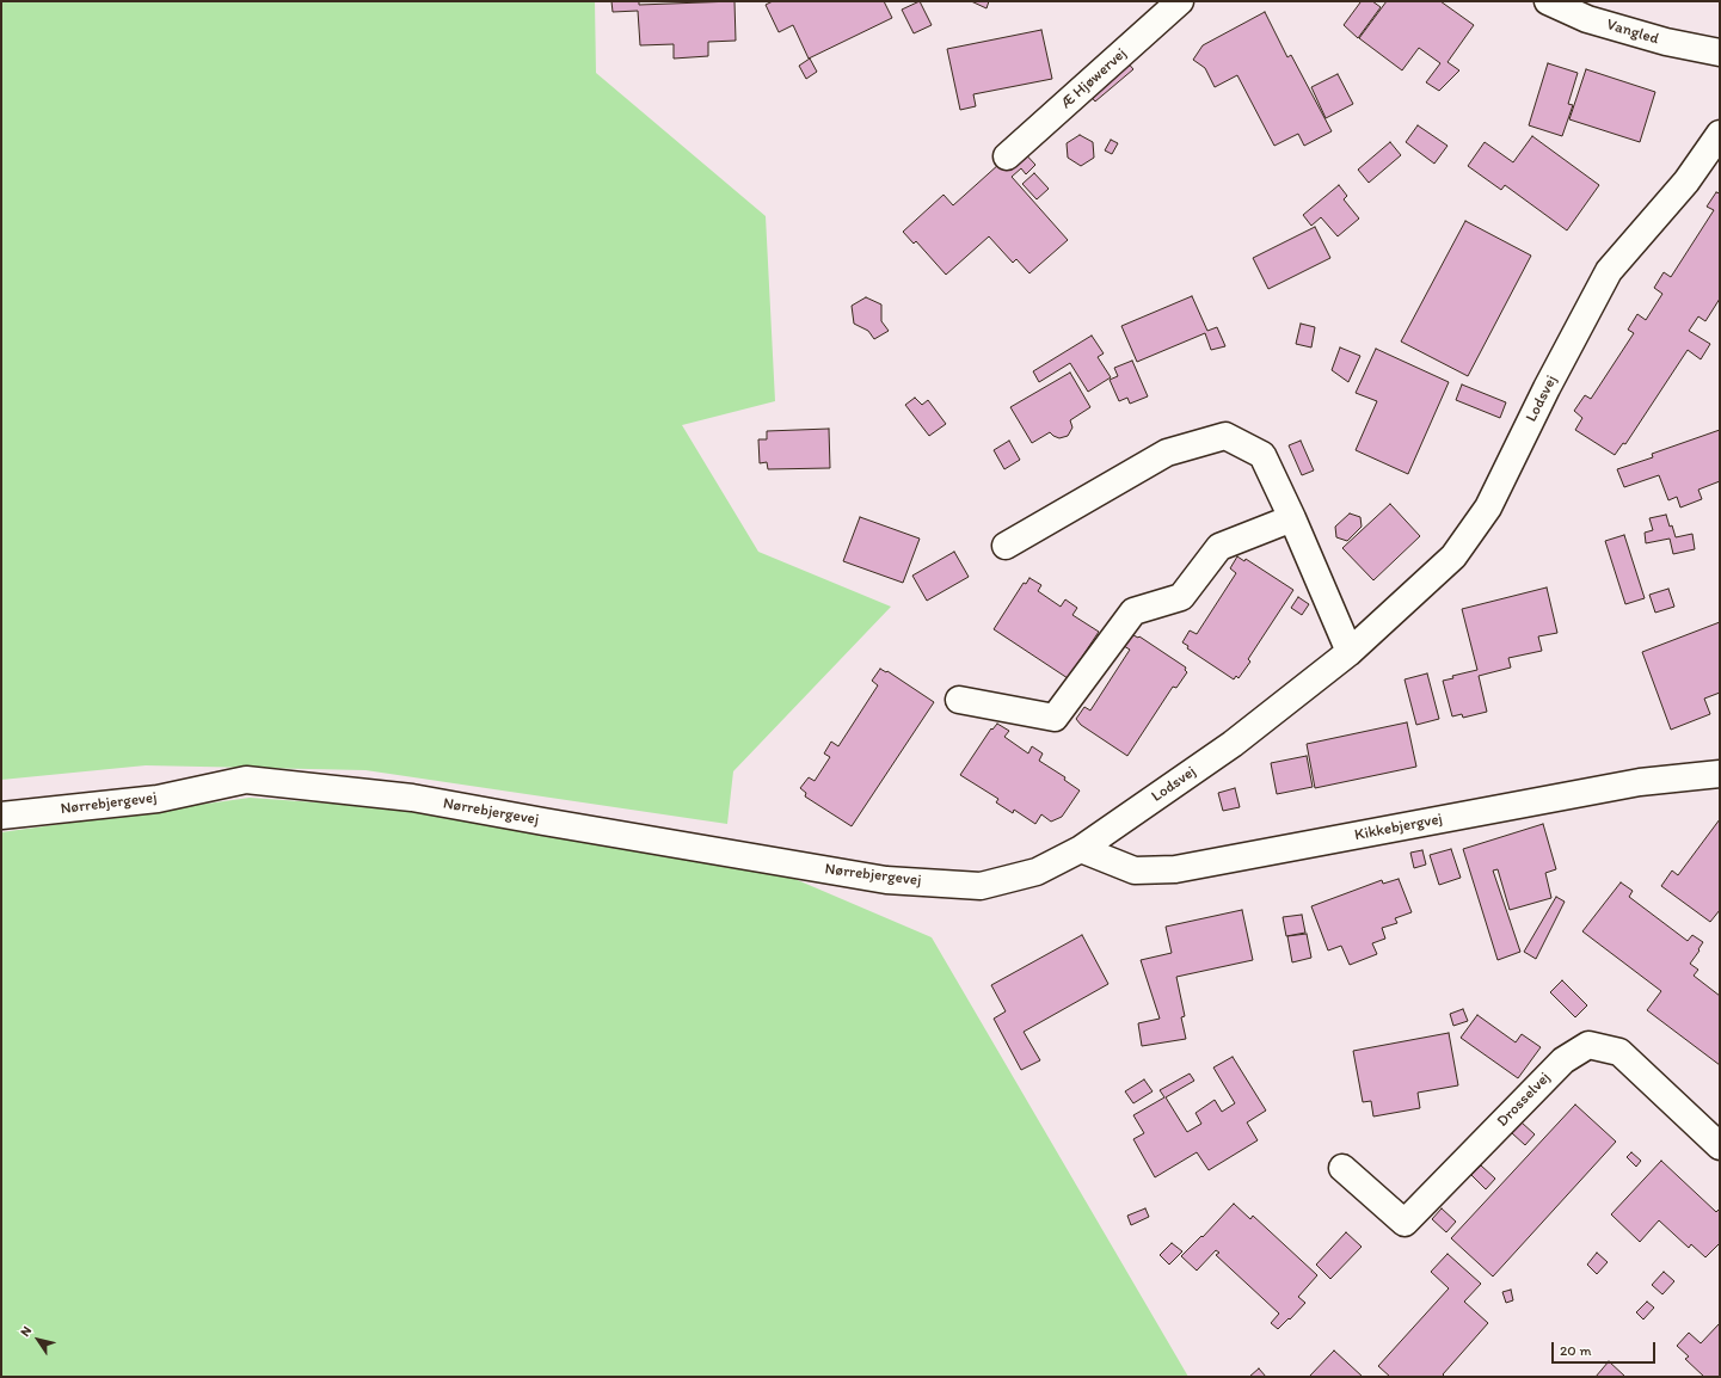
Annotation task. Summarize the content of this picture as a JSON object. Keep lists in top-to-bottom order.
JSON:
{
  "streets": {
    "street": [
      "Vangled",
      "Æ Hjøwervej",
      "Lodsvej",
      "Nørrebjergevej",
      "Kikkebjergvej",
      "Drosselvej"
    ]
  },
  "crossings": [
    ["Lodsvej", "Nørrebjergevej"],
    ["Lodsvej", "Kikkebjergvej"]
  ],
  "scale_bar": "20 m",
  "north": "top left"
}
